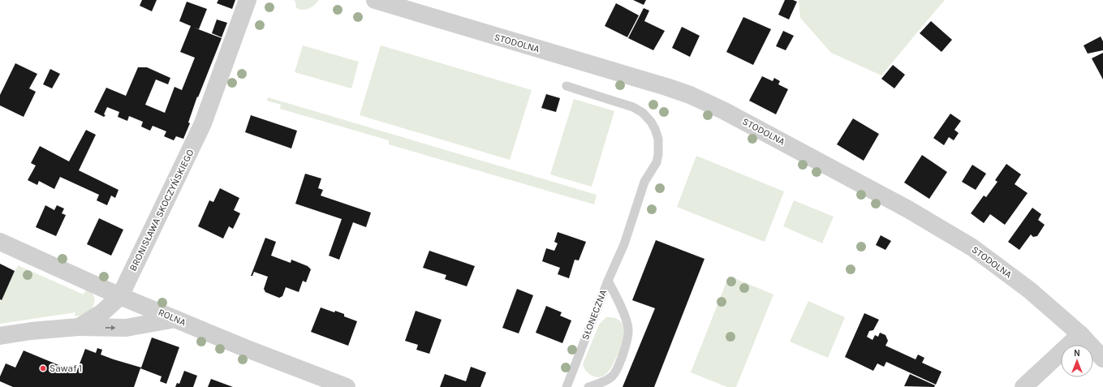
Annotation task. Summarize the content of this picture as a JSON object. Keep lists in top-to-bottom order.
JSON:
{
  "streets": {
    "street": ["STODOLNA", "BRONISŁAWA SKOCZYŃSKIEGO", "ROLNA"],
    "lane": ["SŁONECZNA"]
  },
  "crossings": [
    ["BRONISŁAWA SKOCZYŃSKIEGO", "ROLNA"]
  ],
  "places": ["Sawaf 1"],
  "north": "top"
}
